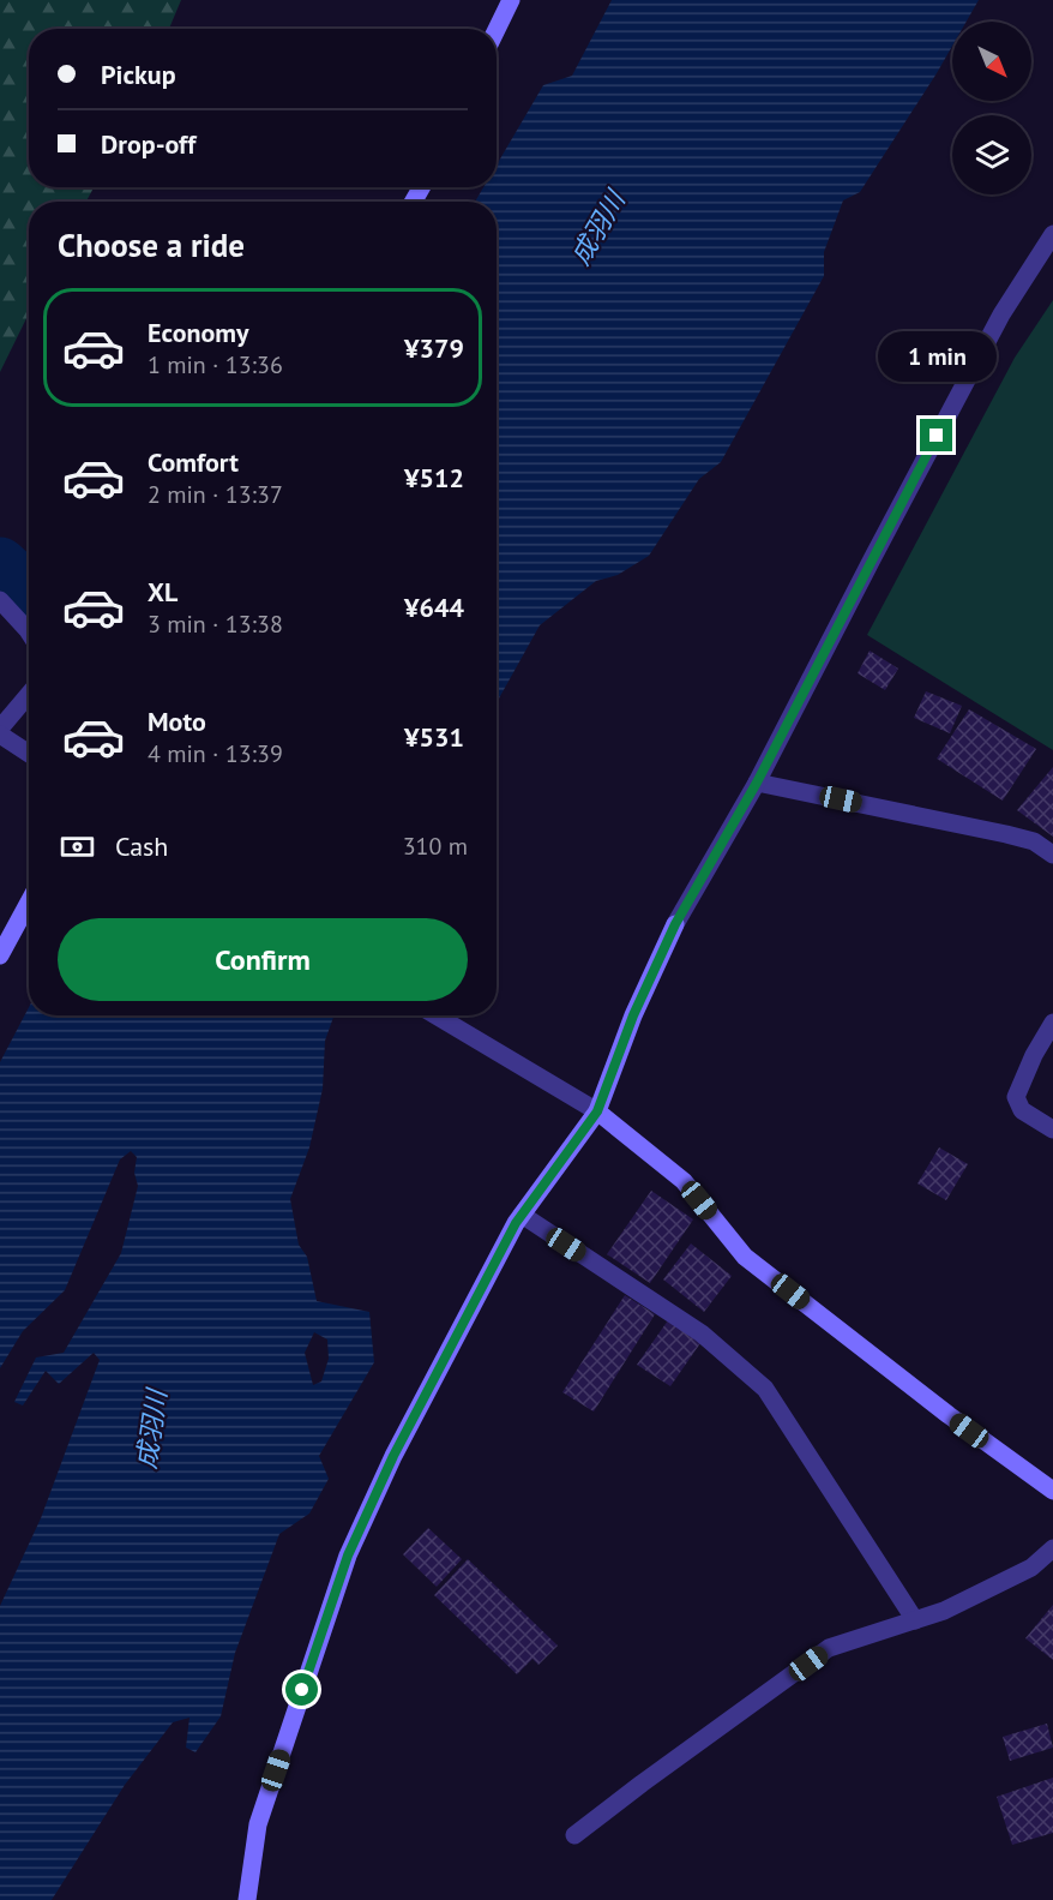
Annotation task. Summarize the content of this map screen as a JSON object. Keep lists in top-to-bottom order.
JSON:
{
  "water": ["成羽川"],
  "north": "bottom right",
  "page": {
    "banner": ["Pickup", "Drop-off"],
    "heading": "Choose a ride",
    "list": [
      {
        "name": "Economy",
        "note": "1 min · 13:36",
        "value": "¥379"
      },
      {
        "name": "Comfort",
        "note": "2 min · 13:37",
        "value": "¥512"
      },
      {
        "name": "XL",
        "note": "3 min · 13:38",
        "value": "¥644"
      },
      {
        "name": "Moto",
        "note": "4 min · 13:39",
        "value": "¥531"
      }
    ],
    "bubble": "1 min",
    "pay": ["Cash", "310 m"],
    "buttons": "Confirm"
  }
}
